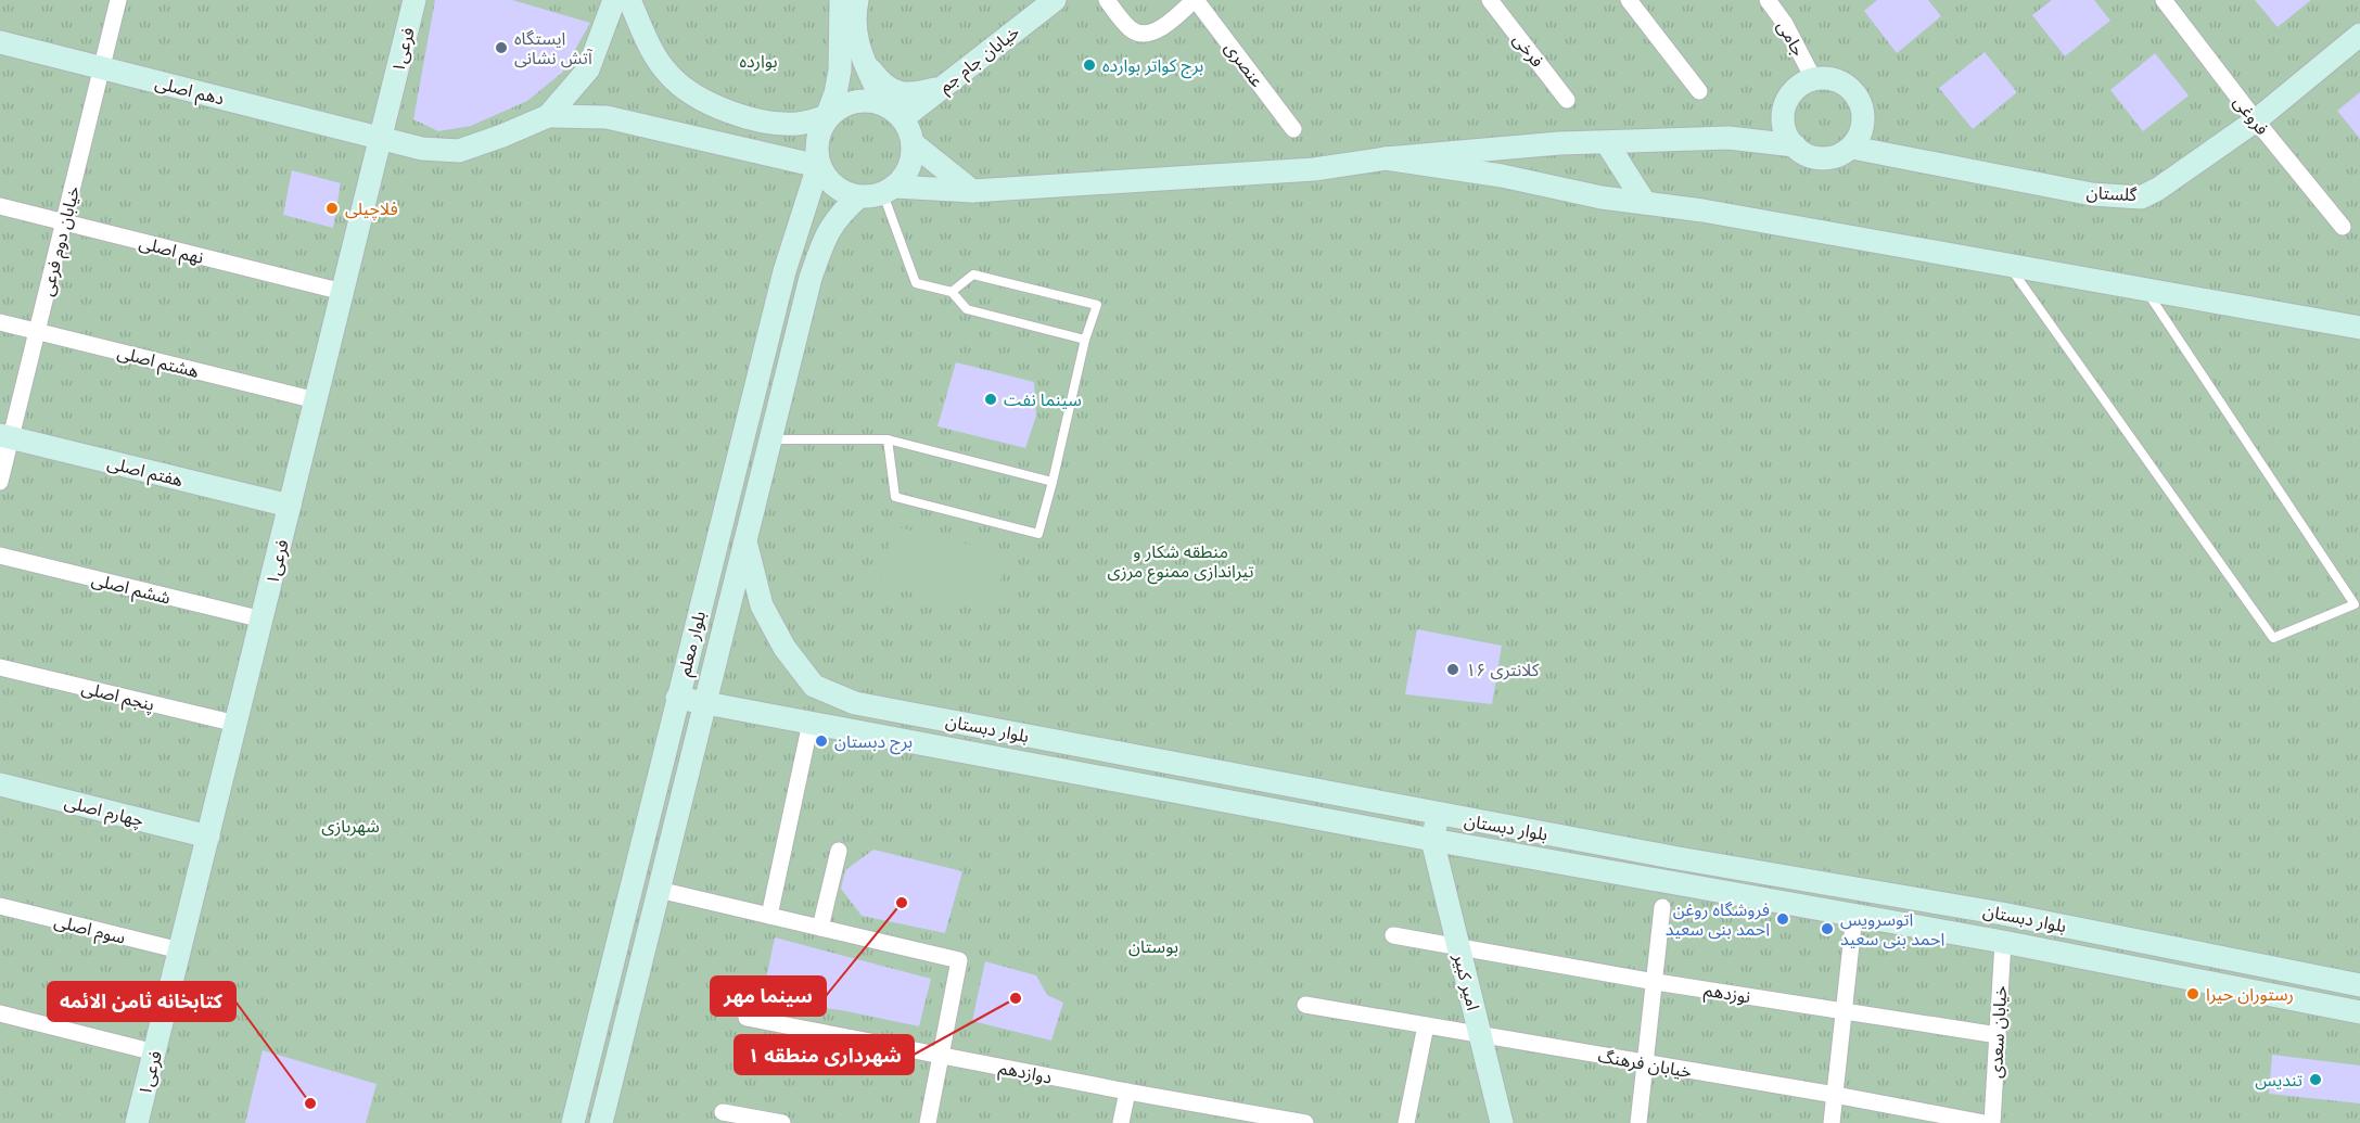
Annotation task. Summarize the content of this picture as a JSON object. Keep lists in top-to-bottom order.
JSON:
{
  "streets": {
    "street": [
      "جامی",
      "فرعی۱",
      "فرخی",
      "خیابان جام جم",
      "عنصری",
      "دهم اصلی",
      "فروغی",
      "گلستان",
      "خیابان دوم فرعی",
      "نهم اصلی",
      "هشتم اصلی",
      "هفتم اصلی",
      "ششم اصلی",
      "بلوار معلم",
      "پنجم اصلی",
      "بلوار دبستان",
      "چهارم اصلی",
      "سوم اصلی",
      "امیر کبیر",
      "نوزدهم",
      "خیابان سعدی",
      "خیابان فرهنگ",
      "دوازدهم"
    ]
  },
  "crossings": [
    ["جامی", "گلستان"],
    ["فرعی۱", "دهم اصلی"],
    ["فرعی۱", "نهم اصلی"],
    ["فرعی۱", "هشتم اصلی"],
    ["فرعی۱", "هفتم اصلی"],
    ["فرعی۱", "ششم اصلی"],
    ["فرعی۱", "پنجم اصلی"],
    ["فرعی۱", "چهارم اصلی"],
    ["فرعی۱", "سوم اصلی"],
    ["خیابان جام جم", "بلوار معلم"],
    ["دهم اصلی", "خیابان دوم فرعی"],
    ["فروغی", "گلستان"],
    ["خیابان دوم فرعی", "نهم اصلی"],
    ["خیابان دوم فرعی", "هشتم اصلی"],
    ["خیابان دوم فرعی", "هفتم اصلی"],
    ["بلوار معلم", "بلوار دبستان"],
    ["بلوار دبستان", "امیر کبیر"],
    ["بلوار دبستان", "خیابان سعدی"],
    ["امیر کبیر", "نوزدهم"],
    ["امیر کبیر", "خیابان فرهنگ"],
    ["نوزدهم", "خیابان سعدی"]
  ],
  "parks": [
    "بوارده",
    "منطقه شکار و تیراندازی ممنوع مرزی",
    "شهربازی",
    "بوستان"
  ],
  "places": [
    "ایستگاه آتش نشانی",
    "برج کواتر بوارده",
    "فلاچیلی",
    "سینما نفت",
    "کلانتری ۱۶",
    "برج دبستان",
    "سینما مهر",
    "فروشگاه روغن احمد بنی سعید",
    "اتوسرویس احمد بنی سعید",
    "رستوران حیرا",
    "شهرداری منطقه ۱",
    "تندیس",
    "کتابخانه ثامن الائمه"
  ]
}
